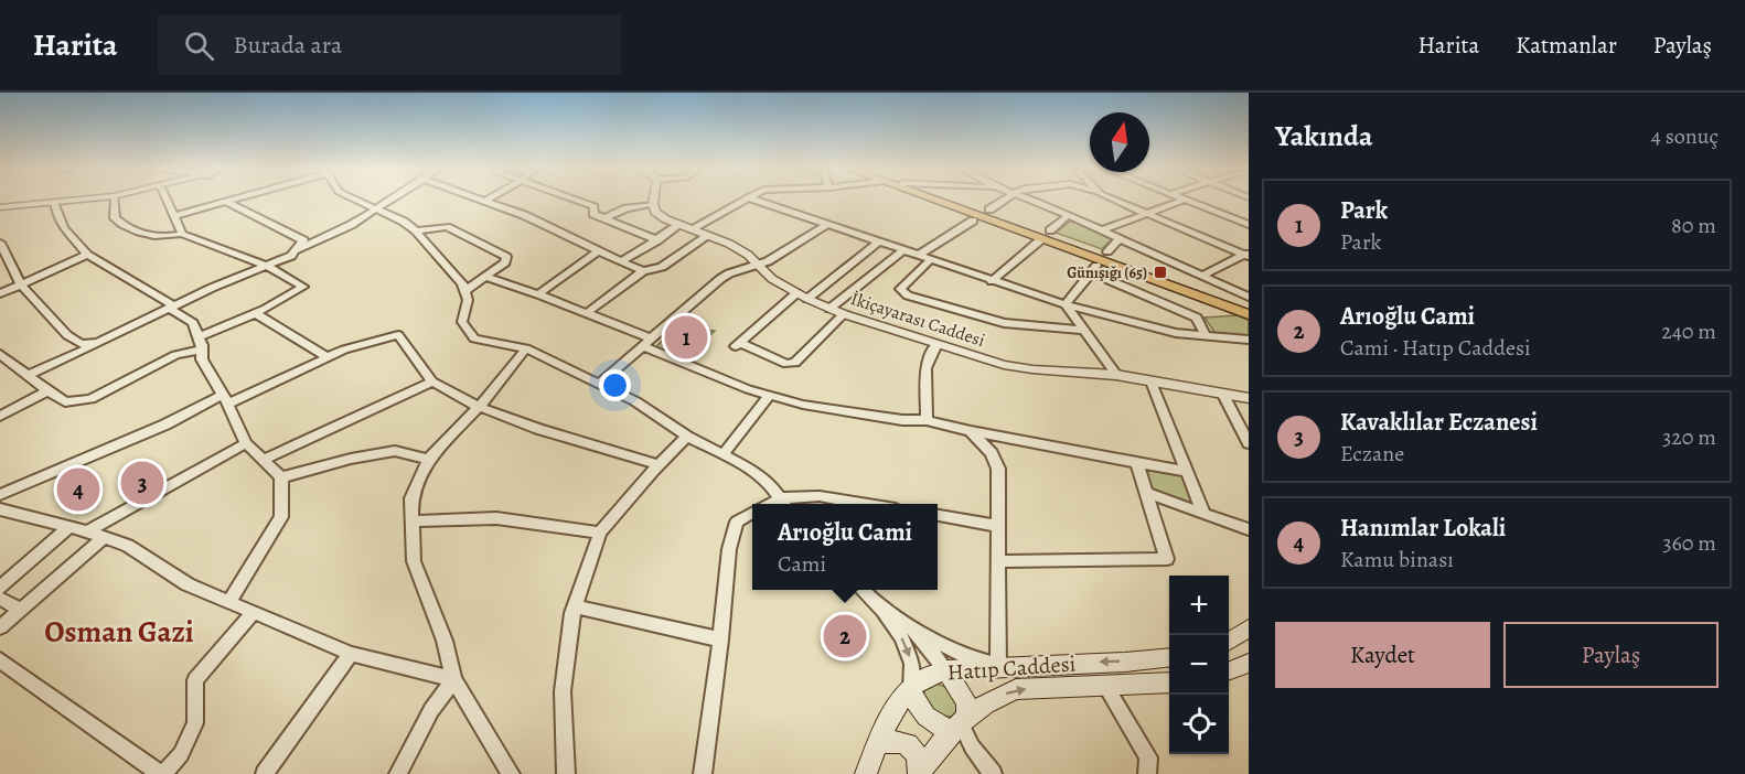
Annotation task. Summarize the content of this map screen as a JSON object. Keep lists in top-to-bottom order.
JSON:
{
  "streets": {
    "main road": ["Hatıp Caddesi"],
    "street": ["İkiçayarası Caddesi"]
  },
  "districts": ["Osman Gazi"],
  "places": {
    "transit": ["Günışığı (65)"]
  },
  "north": "top",
  "page": {
    "header": "Harita",
    "search": "Burada ara",
    "nav": ["Harita", "Katmanlar", "Paylaş"],
    "heading": ["Yakında", "4 sonuç"],
    "list": [
      {
        "mark": "1",
        "name": "Park",
        "note": "Park",
        "value": "80 m"
      },
      {
        "mark": "2",
        "name": "Arıoğlu Cami",
        "note": "Cami · Hatıp Caddesi",
        "value": "240 m"
      },
      {
        "mark": "3",
        "name": "Kavaklılar Eczanesi",
        "note": "Eczane",
        "value": "320 m"
      },
      {
        "mark": "4",
        "name": "Hanımlar Lokali",
        "note": "Kamu binası",
        "value": "360 m"
      }
    ],
    "pins": [
      "1",
      "3",
      "4",
      "2"
    ],
    "popup": ["Arıoğlu Cami", "Cami"],
    "map_buttons": ["+", "−"],
    "buttons": ["Kaydet", "Paylaş"]
  }
}
